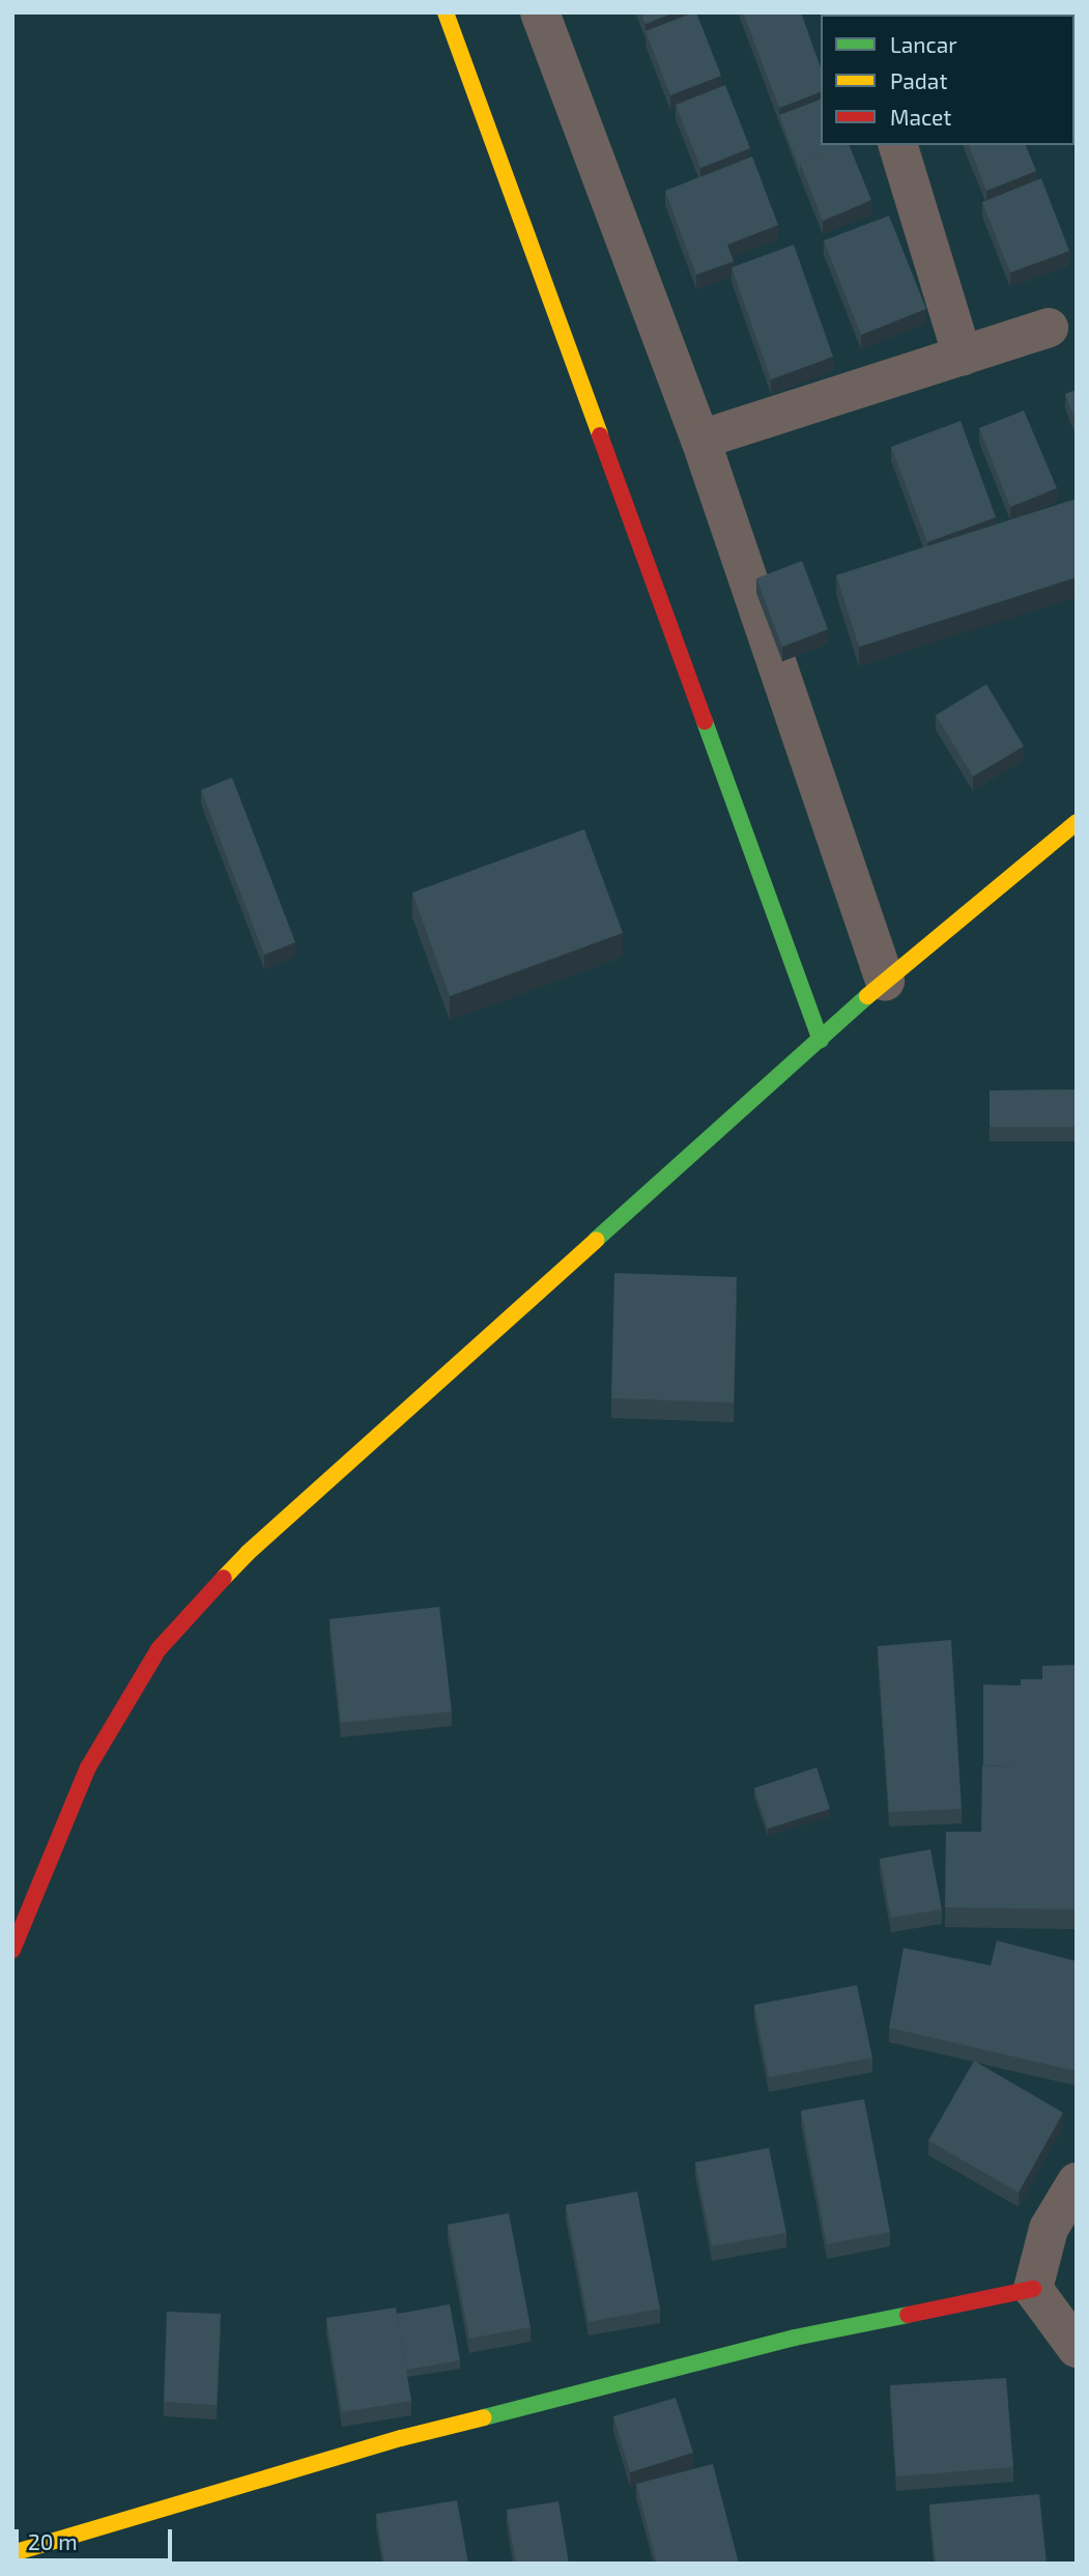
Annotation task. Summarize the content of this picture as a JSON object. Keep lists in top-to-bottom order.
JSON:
{
  "legend": ["Lancar", "Padat", "Macet"],
  "scale_bar": "20 m"
}
